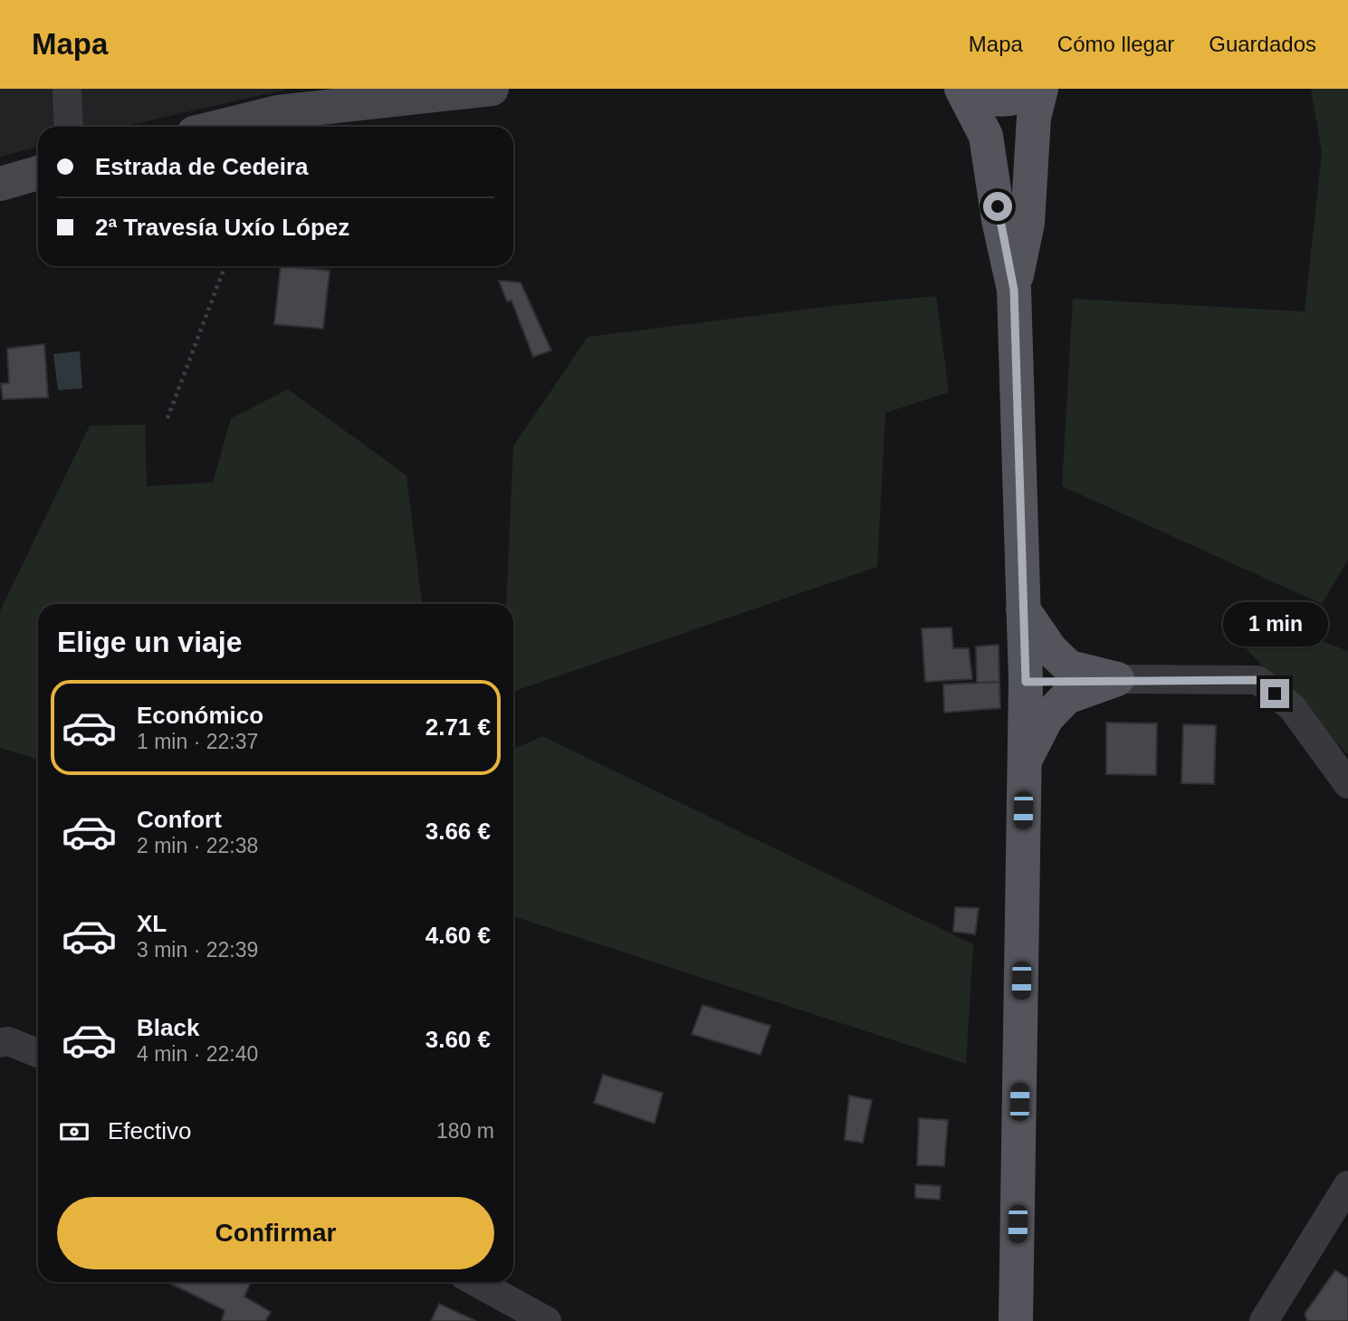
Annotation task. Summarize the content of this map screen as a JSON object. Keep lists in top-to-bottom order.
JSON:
{
  "page": {
    "header": "Mapa",
    "nav": ["Mapa", "Cómo llegar", "Guardados"],
    "banner": ["Estrada de Cedeira", "2ª Travesía Uxío López"],
    "bubble": "1 min",
    "heading": "Elige un viaje",
    "list": [
      {
        "name": "Económico",
        "note": "1 min · 22:37",
        "value": "2.71 €"
      },
      {
        "name": "Confort",
        "note": "2 min · 22:38",
        "value": "3.66 €"
      },
      {
        "name": "XL",
        "note": "3 min · 22:39",
        "value": "4.60 €"
      },
      {
        "name": "Black",
        "note": "4 min · 22:40",
        "value": "3.60 €"
      }
    ],
    "pay": ["Efectivo", "180 m"],
    "buttons": "Confirmar"
  }
}
